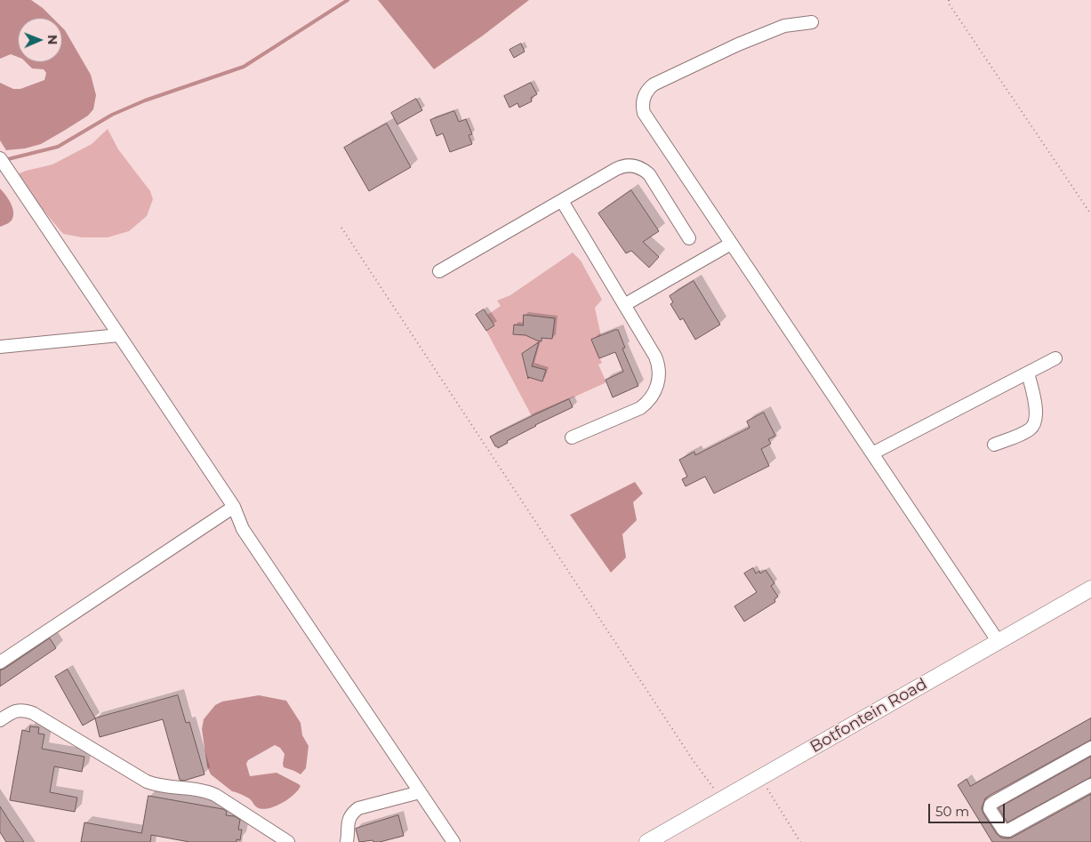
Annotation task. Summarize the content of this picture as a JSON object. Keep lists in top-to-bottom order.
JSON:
{
  "streets": {
    "main road": ["Botfontein Road"]
  },
  "scale_bar": "50 m",
  "north": "right"
}
